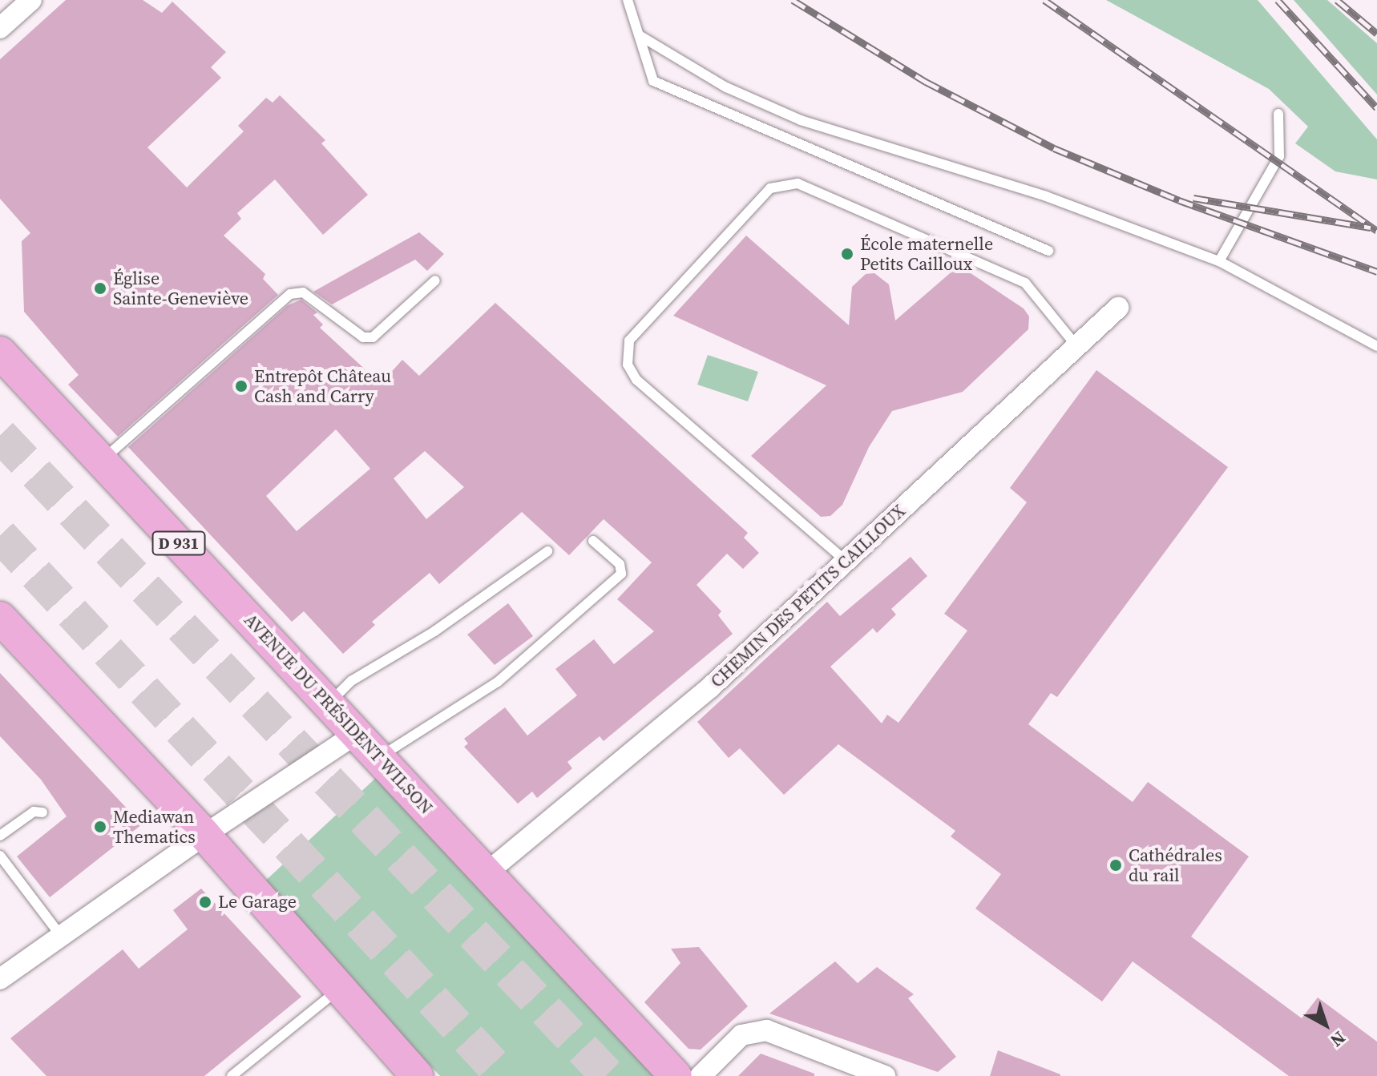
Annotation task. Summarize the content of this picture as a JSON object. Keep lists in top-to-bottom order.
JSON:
{
  "streets": {
    "main road": ["D 931", "AVENUE DU PRÉSIDENT WILSON"],
    "street": ["CHEMIN DES PETITS CAILLOUX"]
  },
  "crossings": [
    ["CHEMIN DES PETITS CAILLOUX", "AVENUE DU PRÉSIDENT WILSON"]
  ],
  "places": [
    "École maternelle Petits Cailloux",
    "Église Sainte-Geneviève",
    "Entrepôt Château Cash and Carry",
    "Mediawan Thematics",
    "Cathédrales du rail",
    "Le Garage"
  ],
  "north": "bottom right"
}
